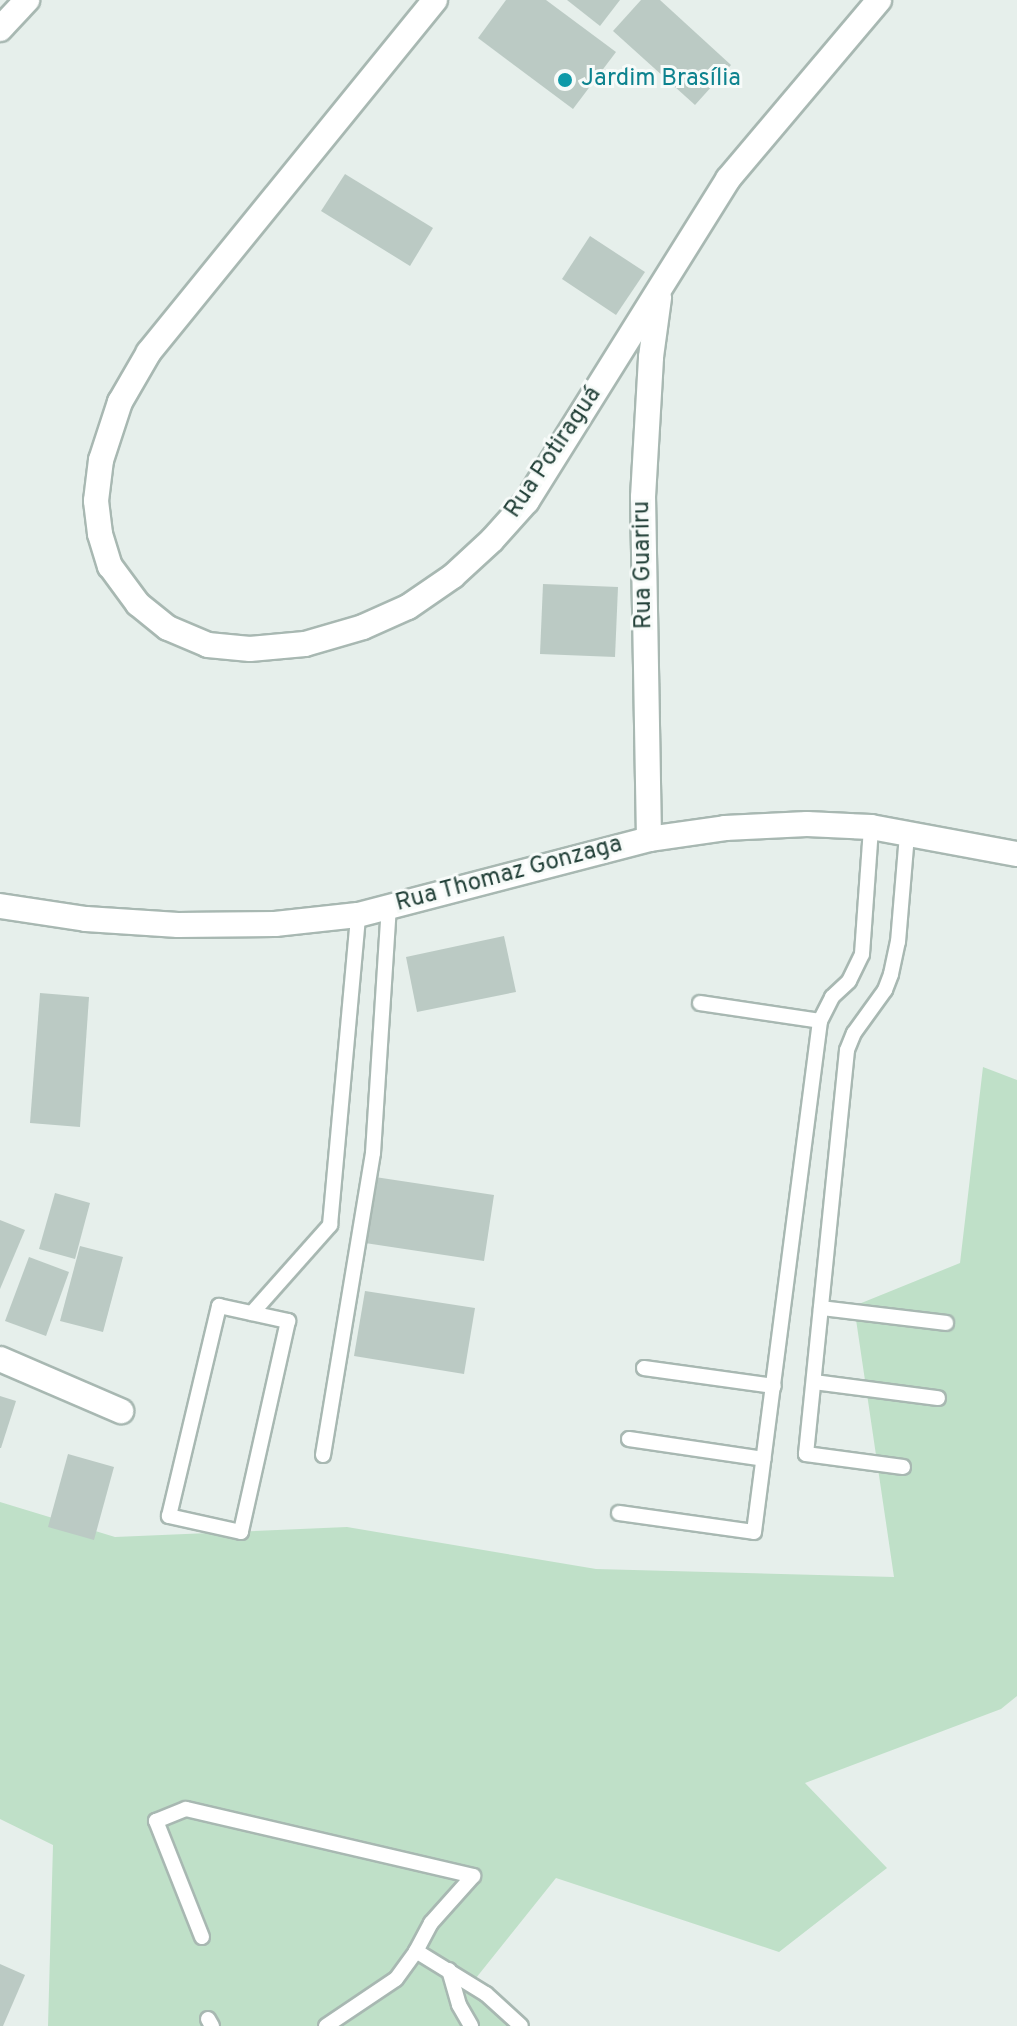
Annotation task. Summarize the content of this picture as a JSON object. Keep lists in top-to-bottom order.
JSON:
{
  "streets": {
    "street": ["Rua Potiraguá", "Rua Guariru", "Rua Thomaz Gonzaga"]
  },
  "crossings": [
    ["Rua Potiraguá", "Rua Guariru"],
    ["Rua Guariru", "Rua Thomaz Gonzaga"]
  ],
  "places": ["Jardim Brasília"]
}
